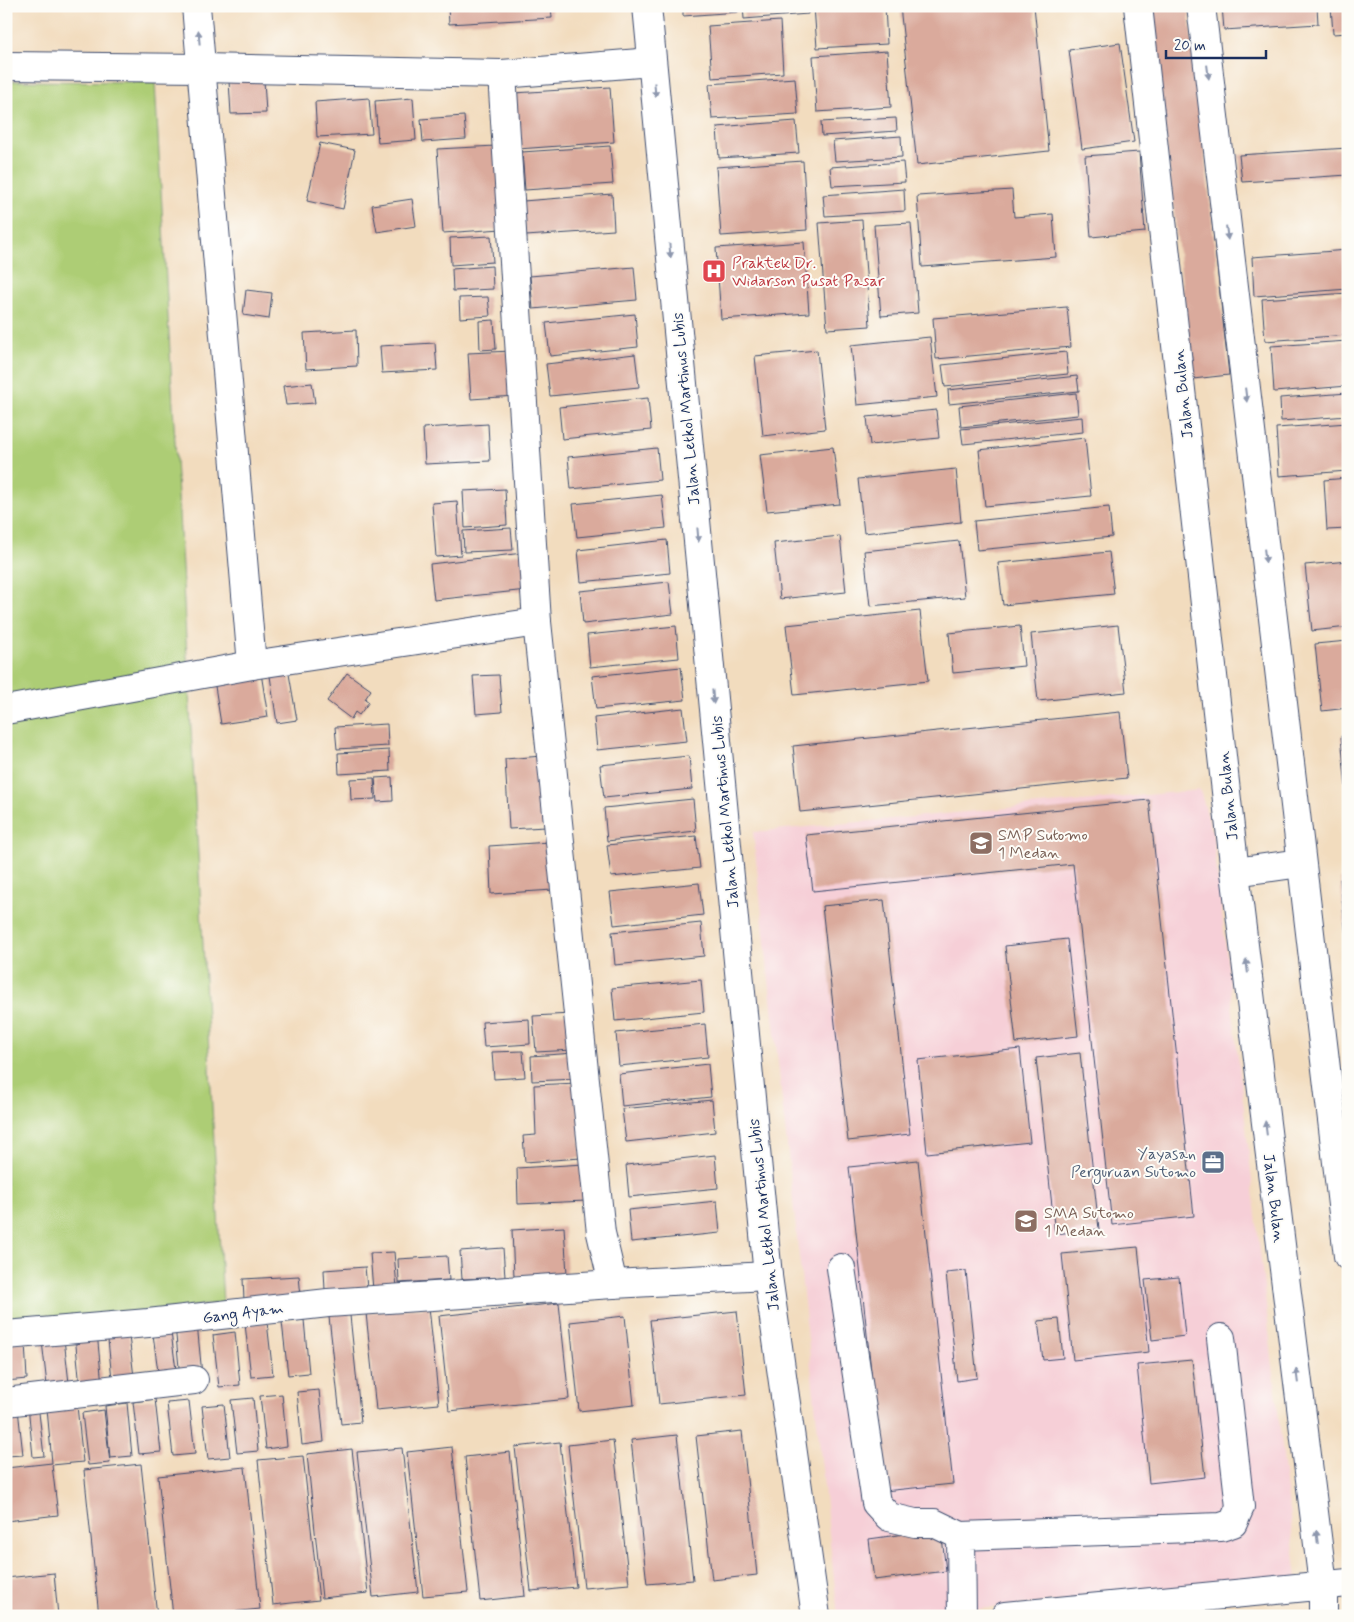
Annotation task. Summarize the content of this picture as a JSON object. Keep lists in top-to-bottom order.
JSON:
{
  "streets": {
    "street": ["Jalan Bulan", "Jalan Letkol Martinus Lubis", "Gang Ayam"]
  },
  "crossings": [
    ["Jalan Letkol Martinus Lubis", "Gang Ayam"]
  ],
  "places": {
    "hospital": ["Praktek Dr. Widarson Pusat Pasar"],
    "school or university": ["SMP Sutomo 1 Medan", "SMA Sutomo 1 Medan"],
    "office": ["Yayasan Perguruan Sutomo"]
  },
  "scale_bar": "20 m"
}
